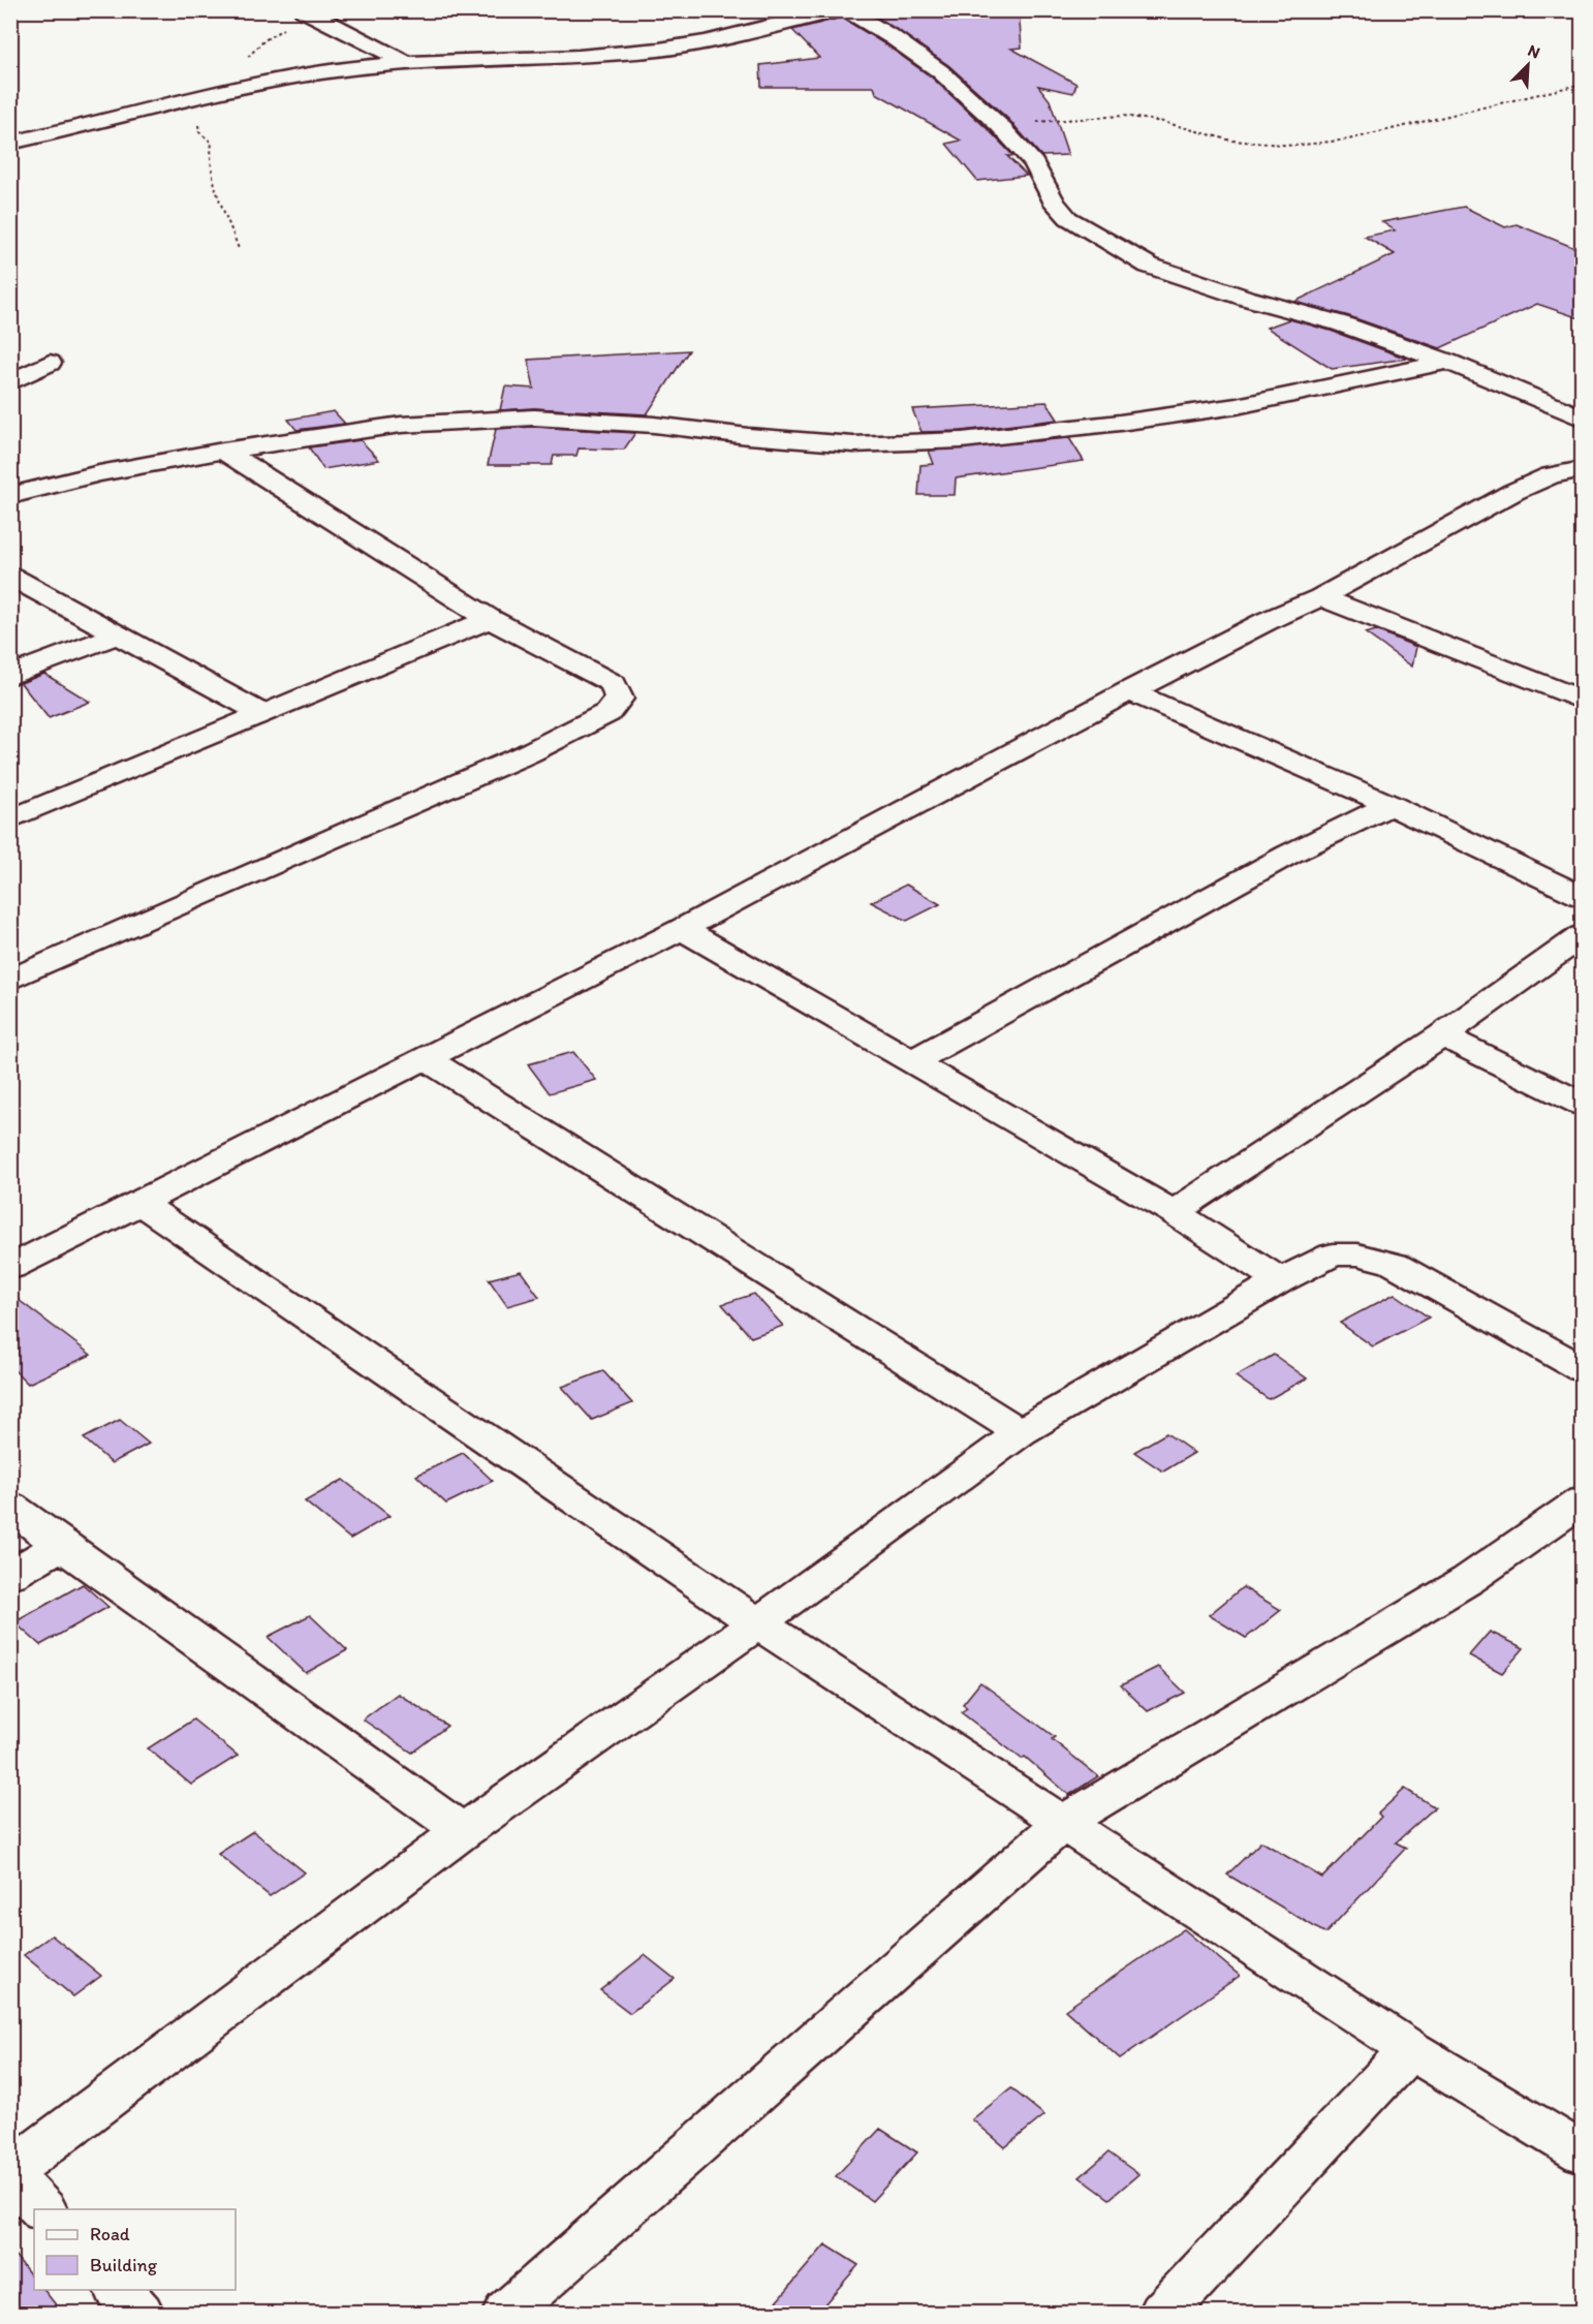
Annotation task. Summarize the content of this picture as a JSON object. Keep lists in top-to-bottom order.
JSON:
{
  "legend": ["Road", "Building"],
  "north": "top right"
}
